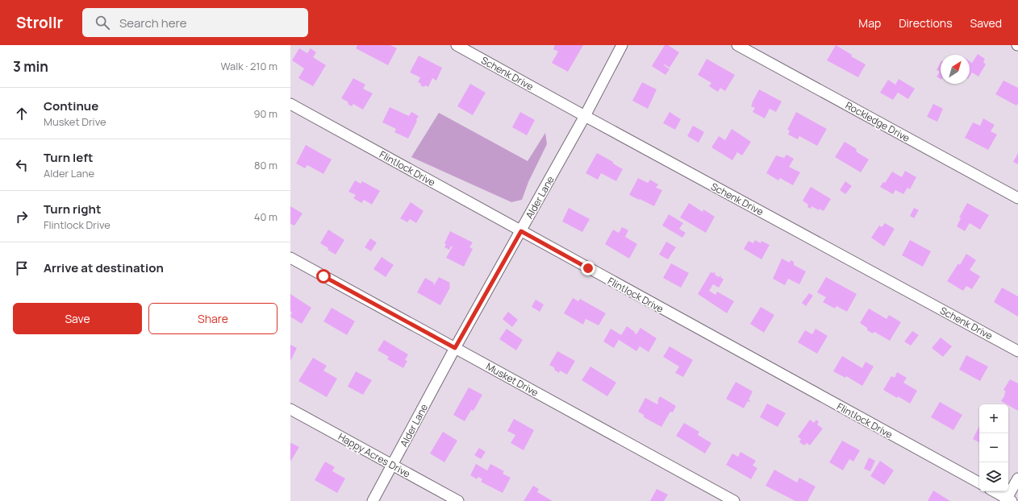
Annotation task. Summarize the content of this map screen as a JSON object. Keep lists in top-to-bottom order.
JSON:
{
  "streets": {
    "street": [
      "Schenk Drive",
      "Rockledge Drive",
      "Flintlock Drive",
      "Alder Lane",
      "Musket Drive",
      "Happy Acres Drive"
    ]
  },
  "crossings": [
    ["Schenk Drive", "Alder Lane"],
    ["Flintlock Drive", "Alder Lane"],
    ["Alder Lane", "Musket Drive"],
    ["Alder Lane", "Happy Acres Drive"]
  ],
  "north": "top right",
  "page": {
    "header": "Strollr",
    "search": "Search here",
    "nav": ["Map", "Directions", "Saved"],
    "heading": ["3 min", "Walk · 210 m"],
    "list": [
      ["Continue", "Musket Drive", "90 m"],
      ["Turn left", "Alder Lane", "80 m"],
      ["Turn right", "Flintlock Drive", "40 m"],
      "Arrive at destination"
    ],
    "buttons": ["Save", "Share"],
    "map_buttons": ["+", "−"]
  }
}
